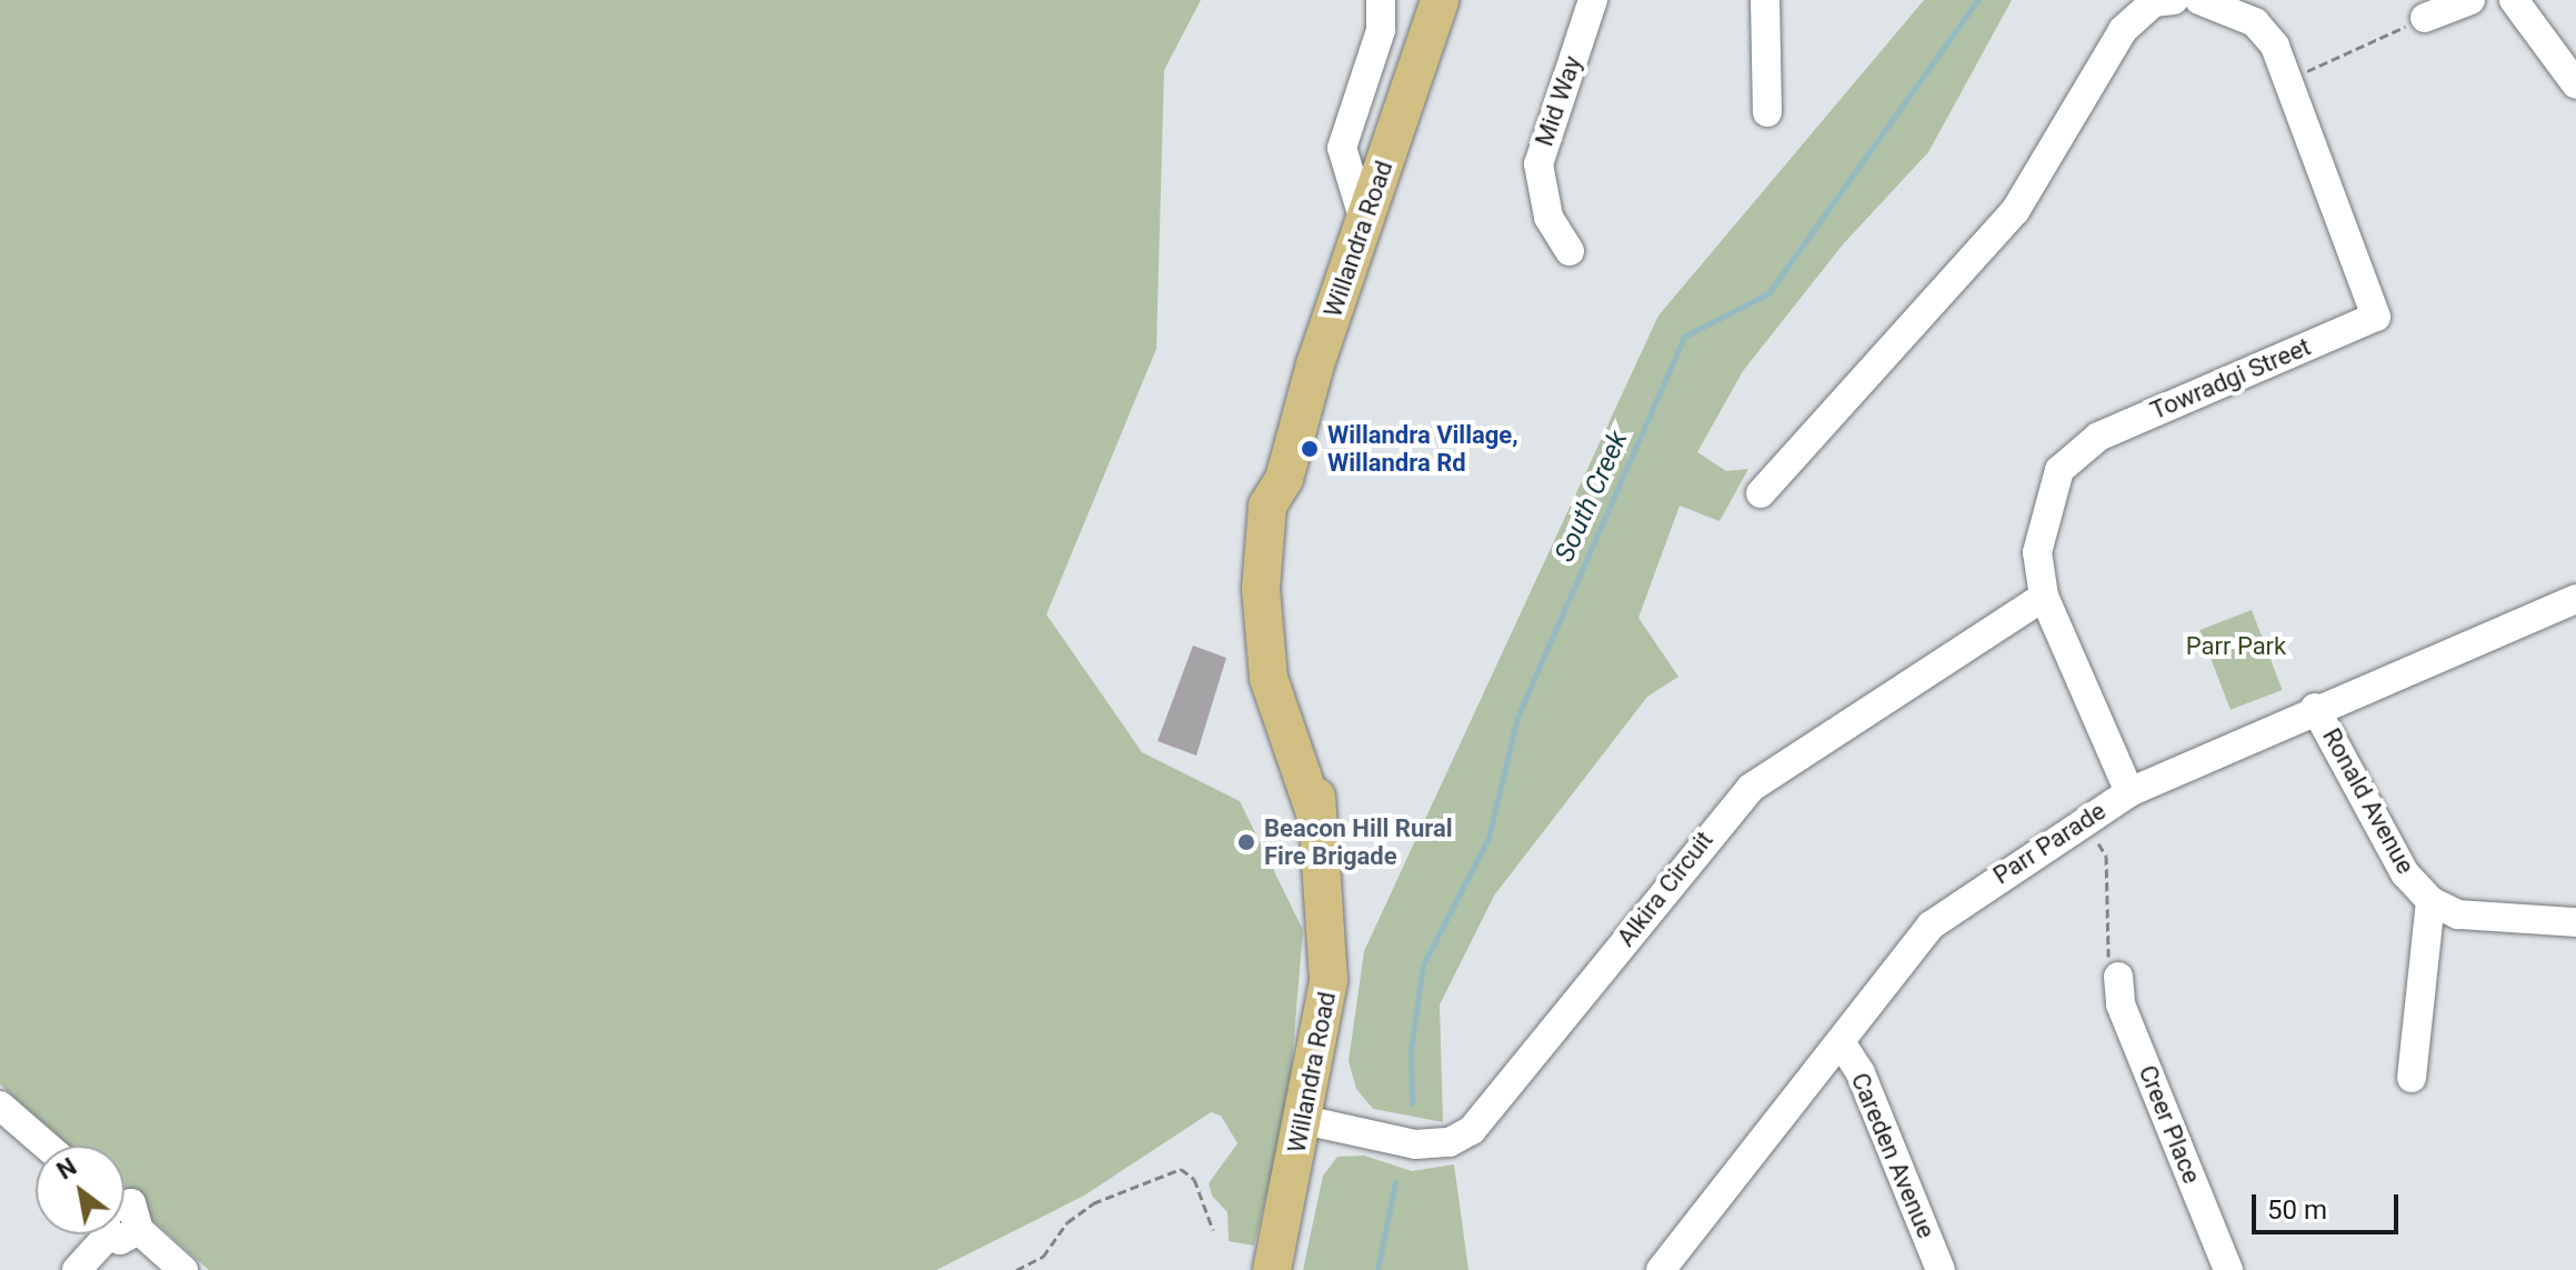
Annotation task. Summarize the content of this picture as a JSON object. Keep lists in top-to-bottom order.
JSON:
{
  "streets": {
    "main road": ["Willandra Road"],
    "street": [
      "Mid Way",
      "Towradgi Street",
      "Ronald Avenue",
      "Parr Parade",
      "Alkira Circuit",
      "Creer Place",
      "Careden Avenue"
    ]
  },
  "crossings": [
    ["Willandra Road", "Alkira Circuit"],
    ["Towradgi Street", "Parr Parade"],
    ["Towradgi Street", "Alkira Circuit"],
    ["Ronald Avenue", "Parr Parade"],
    ["Parr Parade", "Careden Avenue"]
  ],
  "water": ["South Creek"],
  "parks": ["Parr Park"],
  "places": ["Willandra Village, Willandra Rd", "Beacon Hill Rural Fire Brigade"],
  "scale_bar": "50 m",
  "north": "top left"
}
